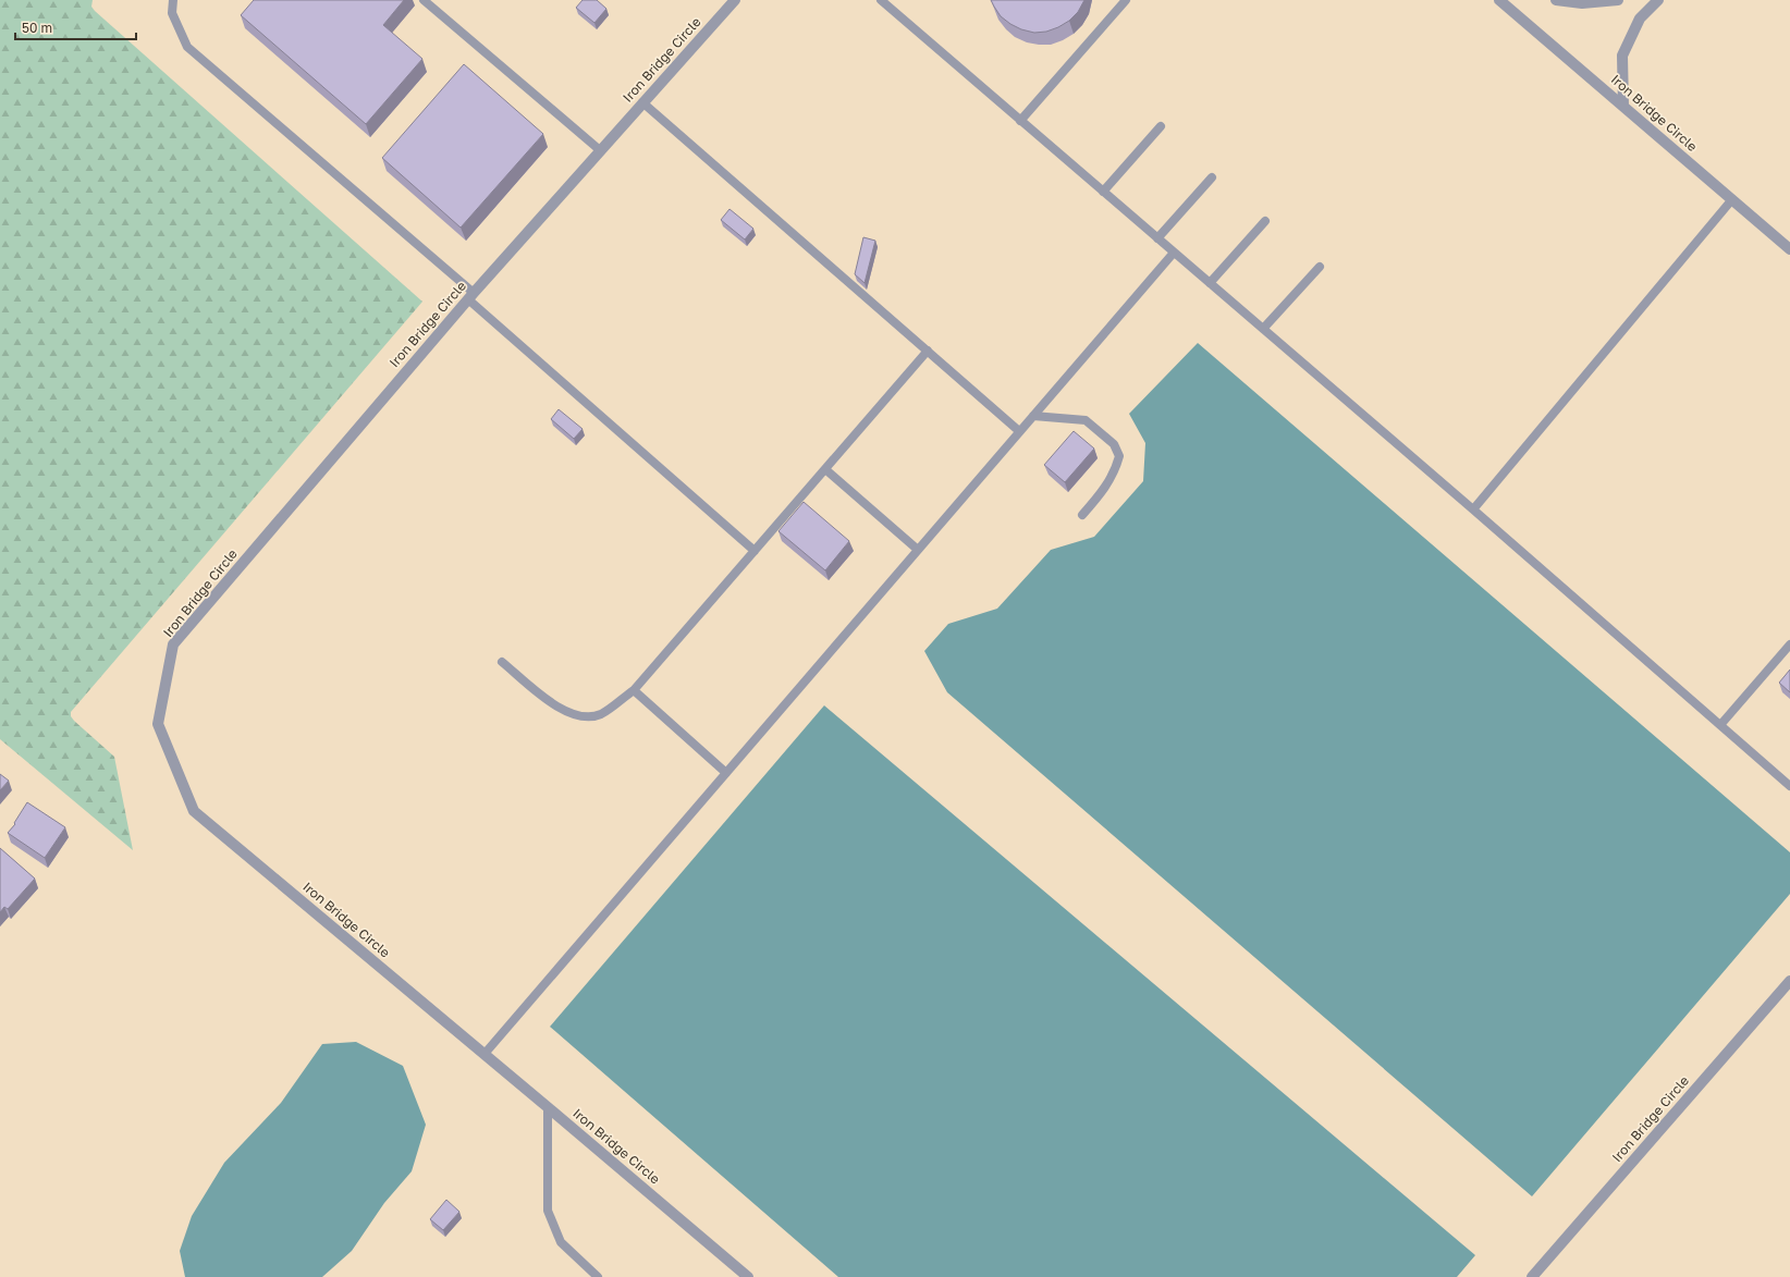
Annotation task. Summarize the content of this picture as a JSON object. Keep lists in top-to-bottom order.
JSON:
{
  "streets": {
    "street": ["Iron Bridge Circle"]
  },
  "scale_bar": "50 m"
}
